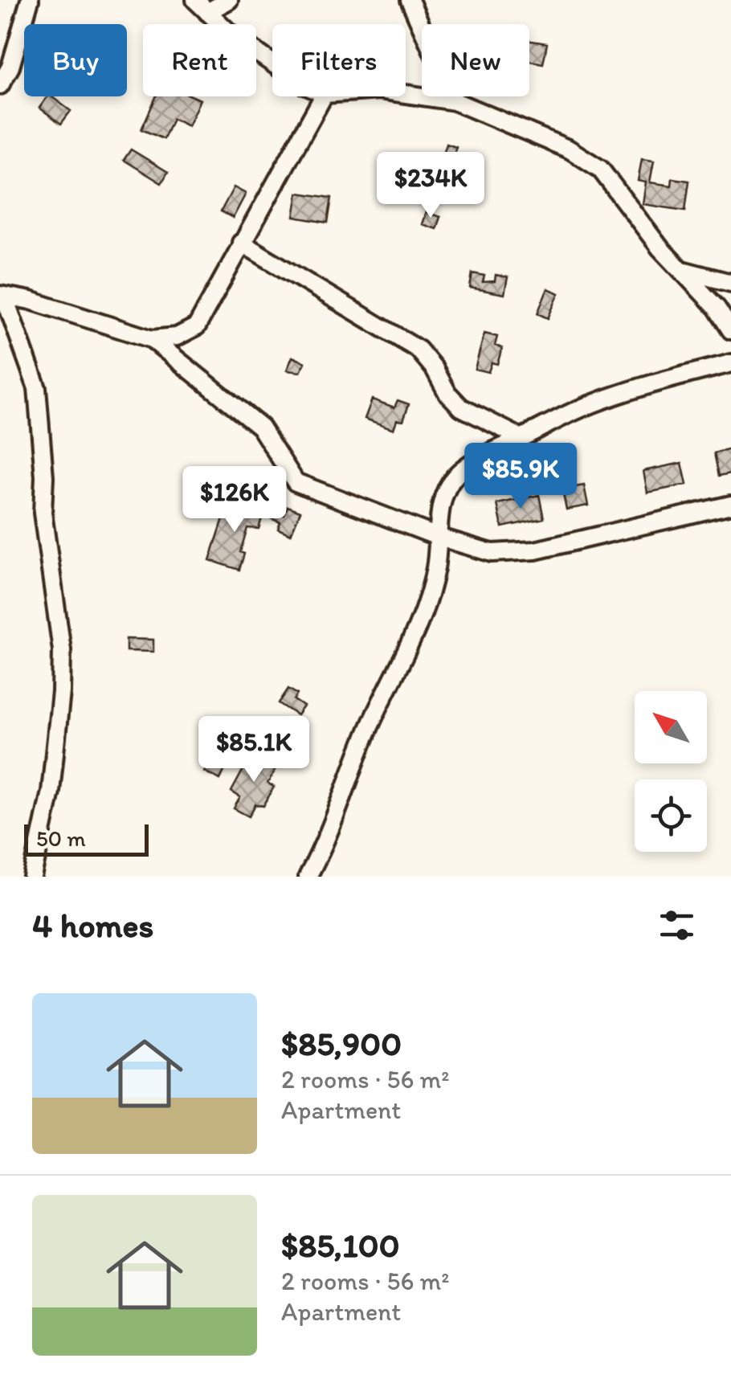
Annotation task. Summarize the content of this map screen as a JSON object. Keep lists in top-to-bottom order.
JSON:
{
  "scale_bar": "50 m",
  "north": "top left",
  "page": {
    "chip": [
      "Buy",
      "Rent",
      "Filters",
      "New"
    ],
    "price": [
      "$234K",
      "$85.9K",
      "$126K",
      "$85.1K"
    ],
    "scale": "50 m",
    "heading": "4 homes",
    "list": [
      {
        "name": "$85,900",
        "note": "2 rooms · 56 m² · Apartment"
      },
      {
        "name": "$85,100",
        "note": "2 rooms · 56 m² · Apartment"
      }
    ]
  }
}
